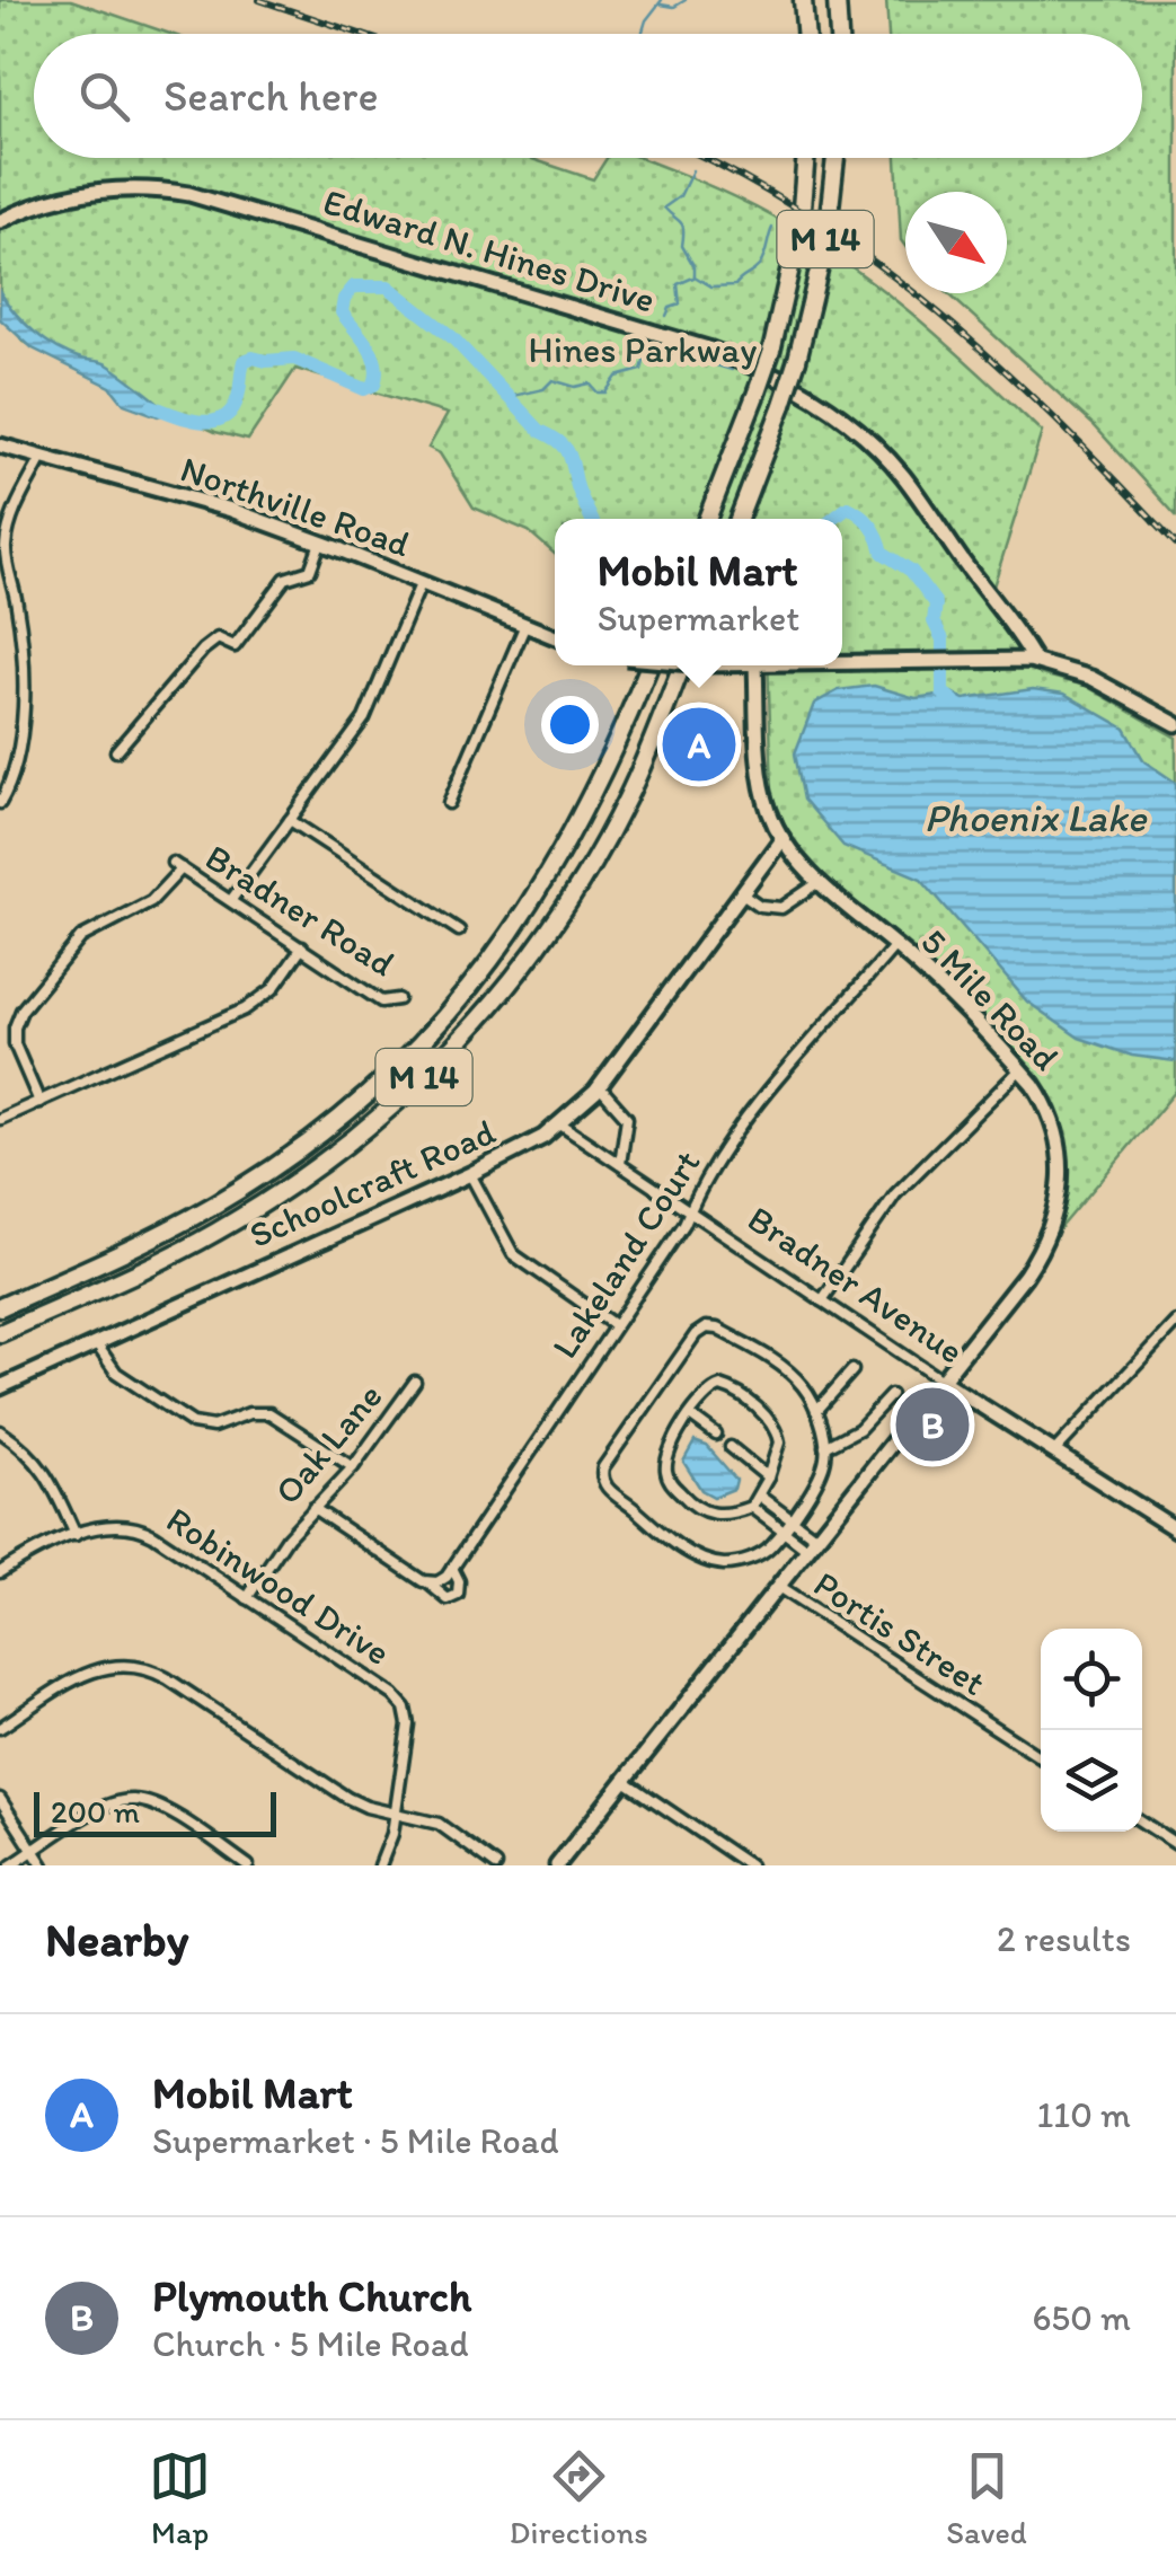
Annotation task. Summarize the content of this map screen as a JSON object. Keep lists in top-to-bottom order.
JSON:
{
  "streets": {
    "highway": ["M 14"],
    "street": [
      "Edward N. Hines Drive",
      "Northville Road",
      "Bradner Road",
      "5 Mile Road",
      "Schoolcraft Road",
      "Lakeland Court",
      "Bradner Avenue",
      "Oak Lane",
      "Robinwood Drive",
      "Portis Street"
    ]
  },
  "crossings": [
    ["5 Mile Road", "Schoolcraft Road"],
    ["5 Mile Road", "Lakeland Court"],
    ["5 Mile Road", "Bradner Avenue"],
    ["5 Mile Road", "Portis Street"],
    ["Schoolcraft Road", "Bradner Avenue"],
    ["Lakeland Court", "Bradner Avenue"],
    ["Oak Lane", "Robinwood Drive"]
  ],
  "water": ["Phoenix Lake"],
  "parks": ["Hines Parkway"],
  "scale_bar": "200 m",
  "north": "bottom right",
  "page": {
    "search": "Search here",
    "popup": ["Mobil Mart", "Supermarket"],
    "pins": ["A", "B"],
    "scale": "200 m",
    "heading": ["Nearby", "2 results"],
    "list": [
      {
        "mark": "A",
        "name": "Mobil Mart",
        "note": "Supermarket · 5 Mile Road",
        "value": "110 m"
      },
      {
        "mark": "B",
        "name": "Plymouth Church",
        "note": "Church · 5 Mile Road",
        "value": "650 m"
      }
    ],
    "nav": ["Map", "Directions", "Saved"]
  }
}
